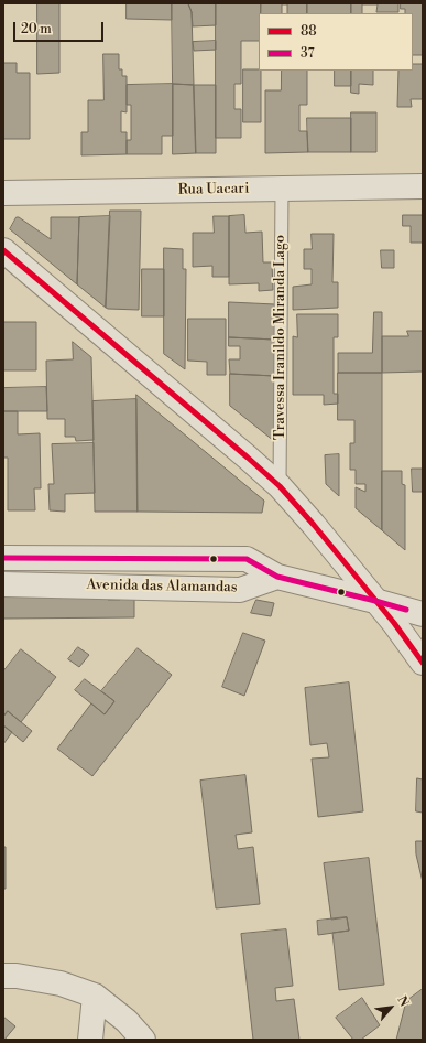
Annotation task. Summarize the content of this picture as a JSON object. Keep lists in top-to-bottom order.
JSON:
{
  "streets": {
    "street": ["Rua Uacari", "Avenida das Alamandas"],
    "lane": ["Travessa Iranildo Miranda Lago"]
  },
  "crossings": [
    ["Rua Uacari", "Travessa Iranildo Miranda Lago"]
  ],
  "lines": ["transit line 88", "transit line 37"],
  "legend": ["88", "37"],
  "scale_bar": "20 m",
  "north": "top right"
}
